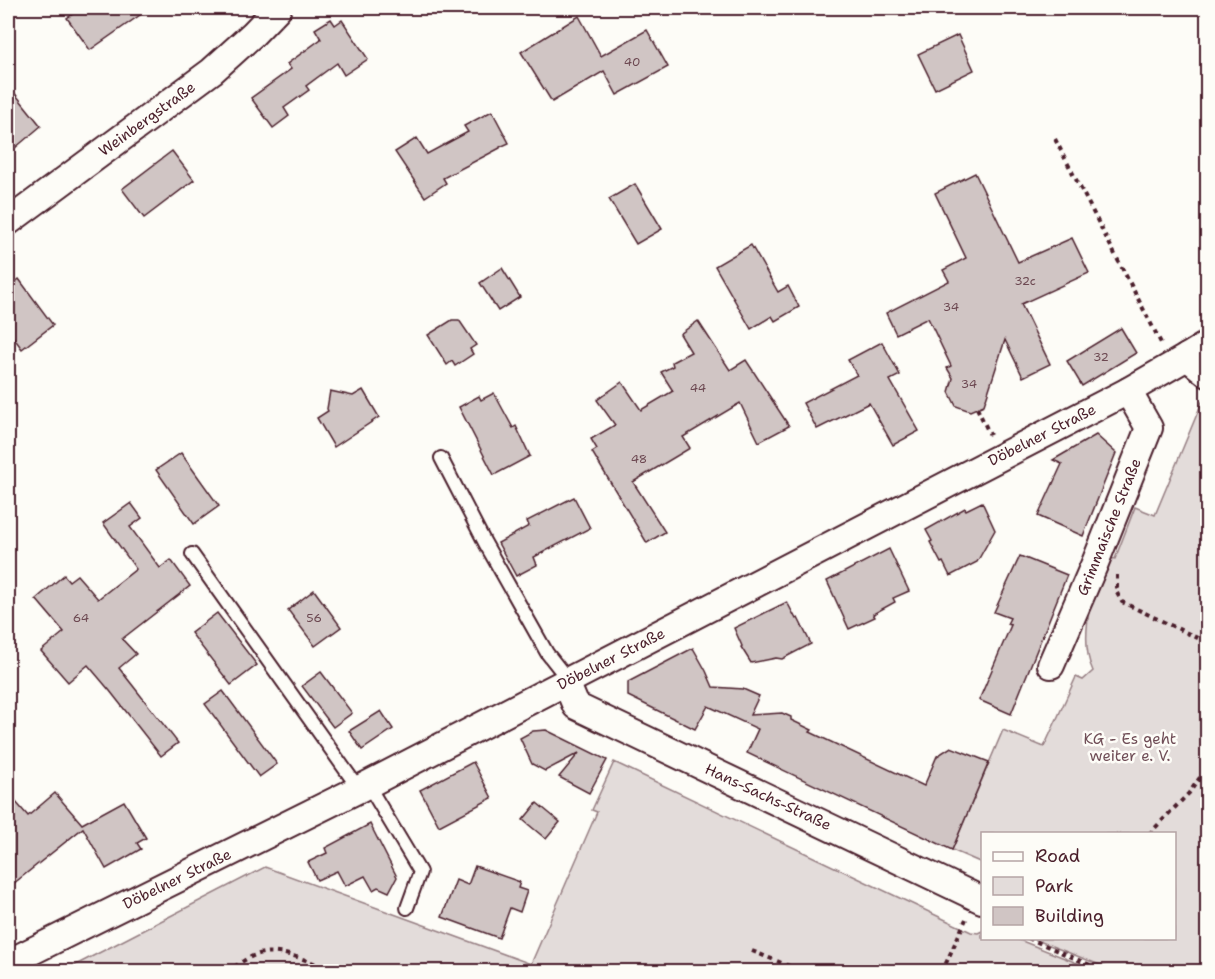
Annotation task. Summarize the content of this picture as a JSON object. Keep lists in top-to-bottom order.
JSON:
{
  "streets": {
    "street": [
      "Weinbergstraße",
      "Döbelner Straße",
      "Grimmaische Straße",
      "Hans-Sachs-Straße"
    ]
  },
  "crossings": [
    ["Döbelner Straße", "Grimmaische Straße"],
    ["Döbelner Straße", "Hans-Sachs-Straße"]
  ],
  "parks": ["KG - Es geht weiter e. V."],
  "house_numbers": [
    "40",
    "32c",
    "34",
    "32",
    "34",
    "44",
    "48",
    "64",
    "56"
  ],
  "legend": ["Road", "Park", "Building"]
}
